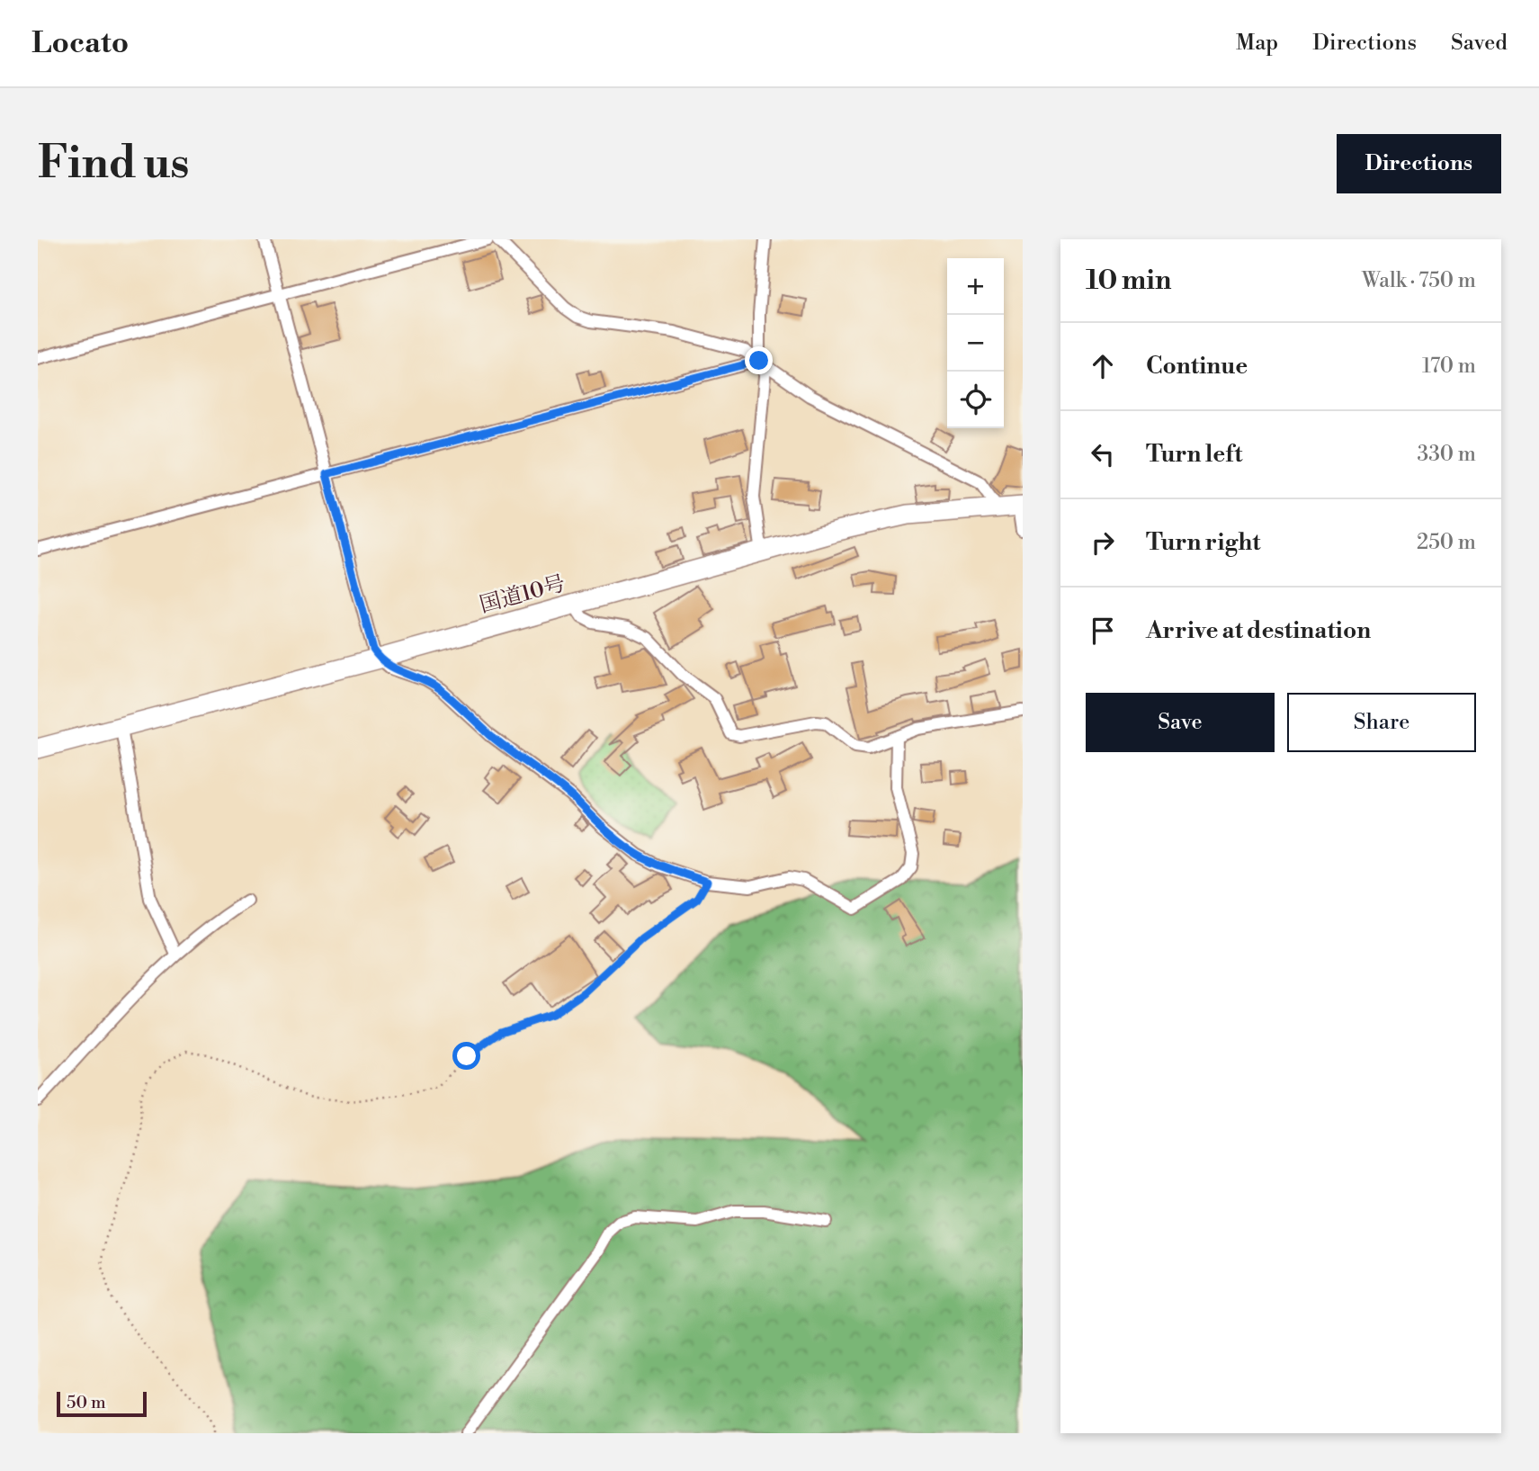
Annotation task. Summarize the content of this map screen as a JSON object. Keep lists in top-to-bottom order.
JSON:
{
  "streets": {
    "highway": ["国道10号"]
  },
  "scale_bar": "50 m",
  "page": {
    "header": "Locato",
    "nav": ["Map", "Directions", "Saved"],
    "buttons": [
      "Directions",
      ["Save", "Share"]
    ],
    "title": "Find us",
    "heading": ["10 min", "Walk · 750 m"],
    "map_buttons": ["+", "−"],
    "list": [
      ["Continue", "170 m"],
      ["Turn left", "330 m"],
      ["Turn right", "250 m"],
      "Arrive at destination"
    ],
    "scale": "50 m"
  }
}
